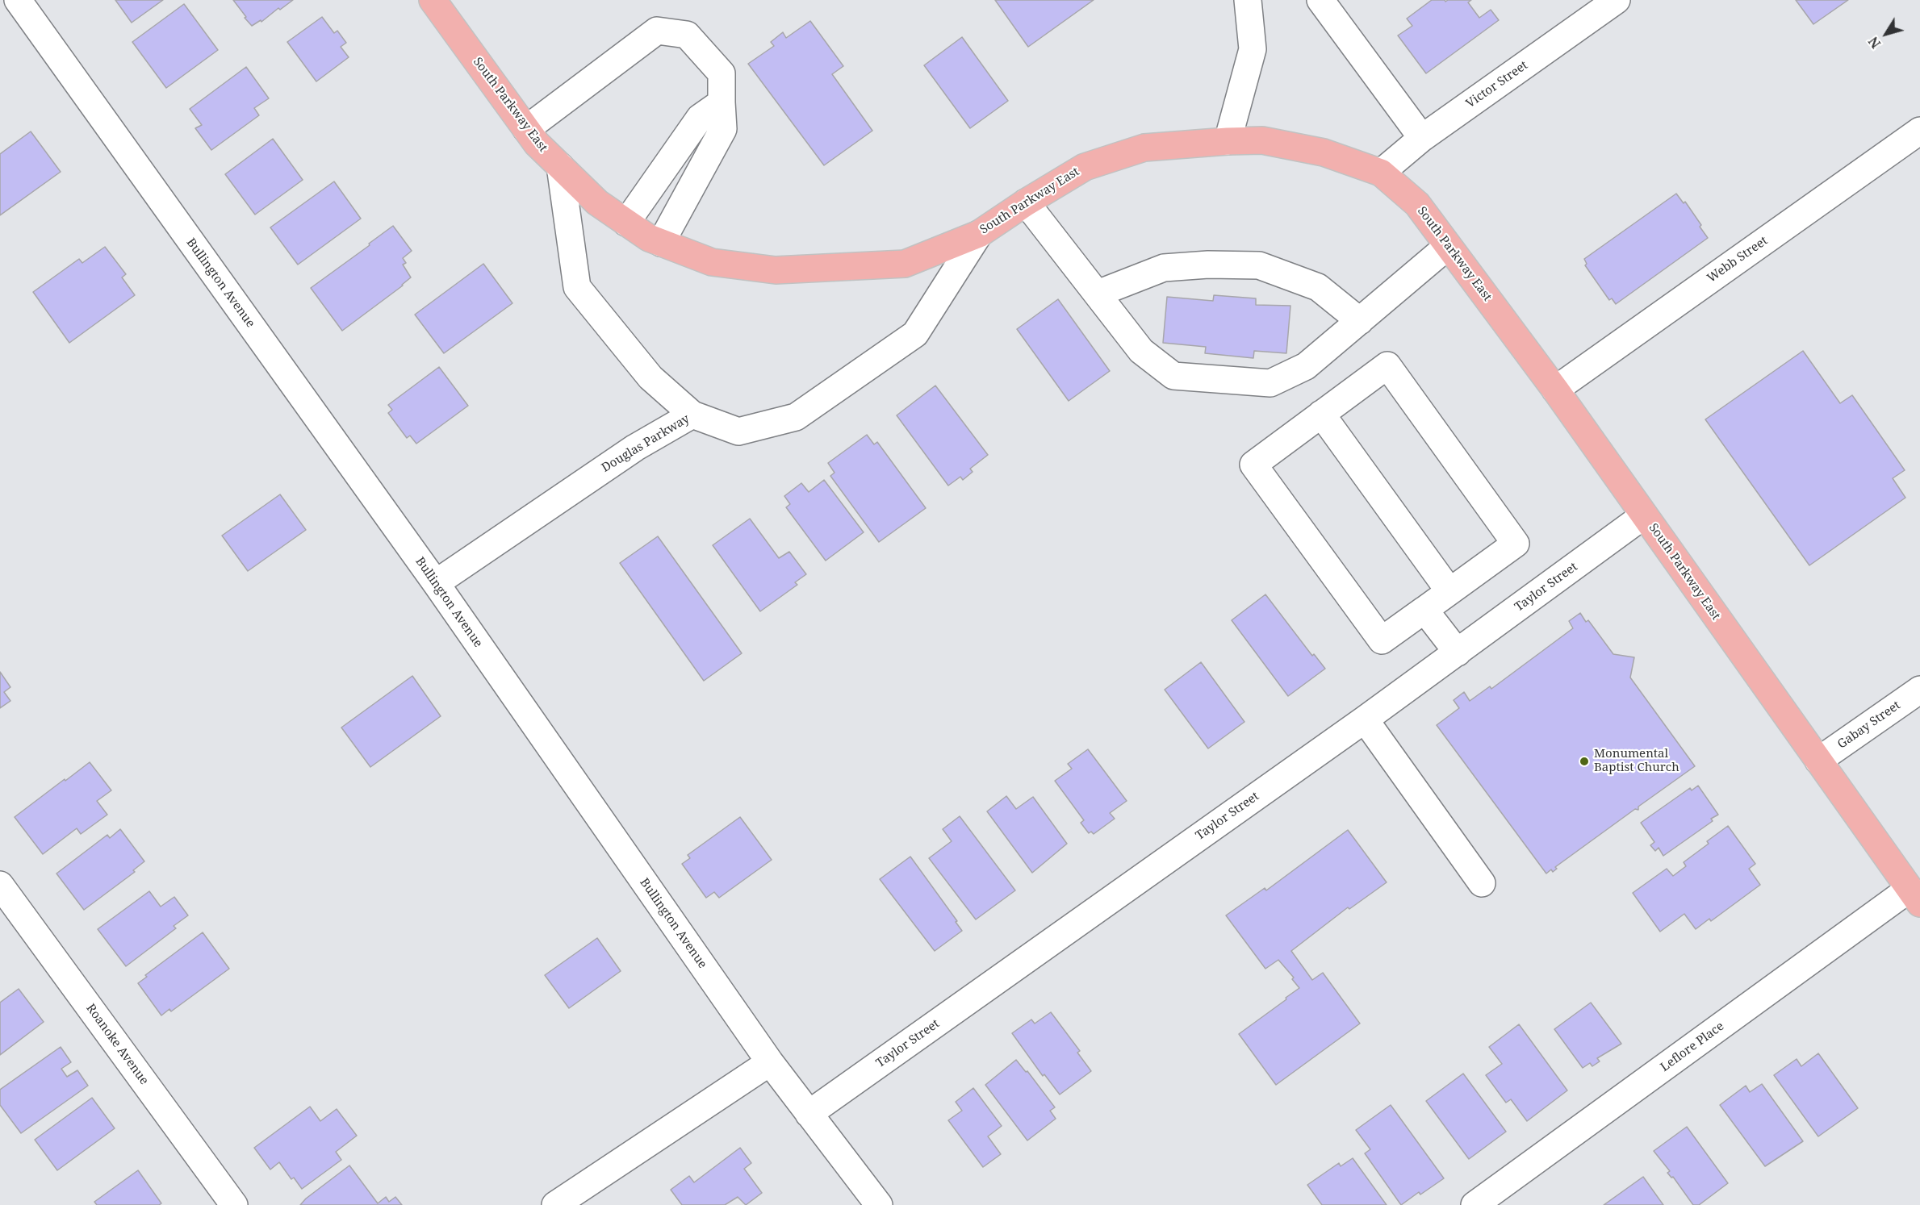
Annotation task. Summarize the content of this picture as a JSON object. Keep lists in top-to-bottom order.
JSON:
{
  "streets": {
    "main road": ["South Parkway East"],
    "street": [
      "Victor Street",
      "Webb Street",
      "Bullington Avenue",
      "Douglas Parkway",
      "Taylor Street",
      "Gabay Street",
      "Roanoke Avenue",
      "Leflore Place"
    ]
  },
  "crossings": [
    ["Victor Street", "South Parkway East"],
    ["South Parkway East", "Webb Street"],
    ["South Parkway East", "Douglas Parkway"],
    ["South Parkway East", "Taylor Street"],
    ["South Parkway East", "Gabay Street"],
    ["South Parkway East", "Leflore Place"],
    ["Bullington Avenue", "Douglas Parkway"],
    ["Bullington Avenue", "Taylor Street"]
  ],
  "places": ["Monumental Baptist Church"],
  "north": "bottom left"
}
